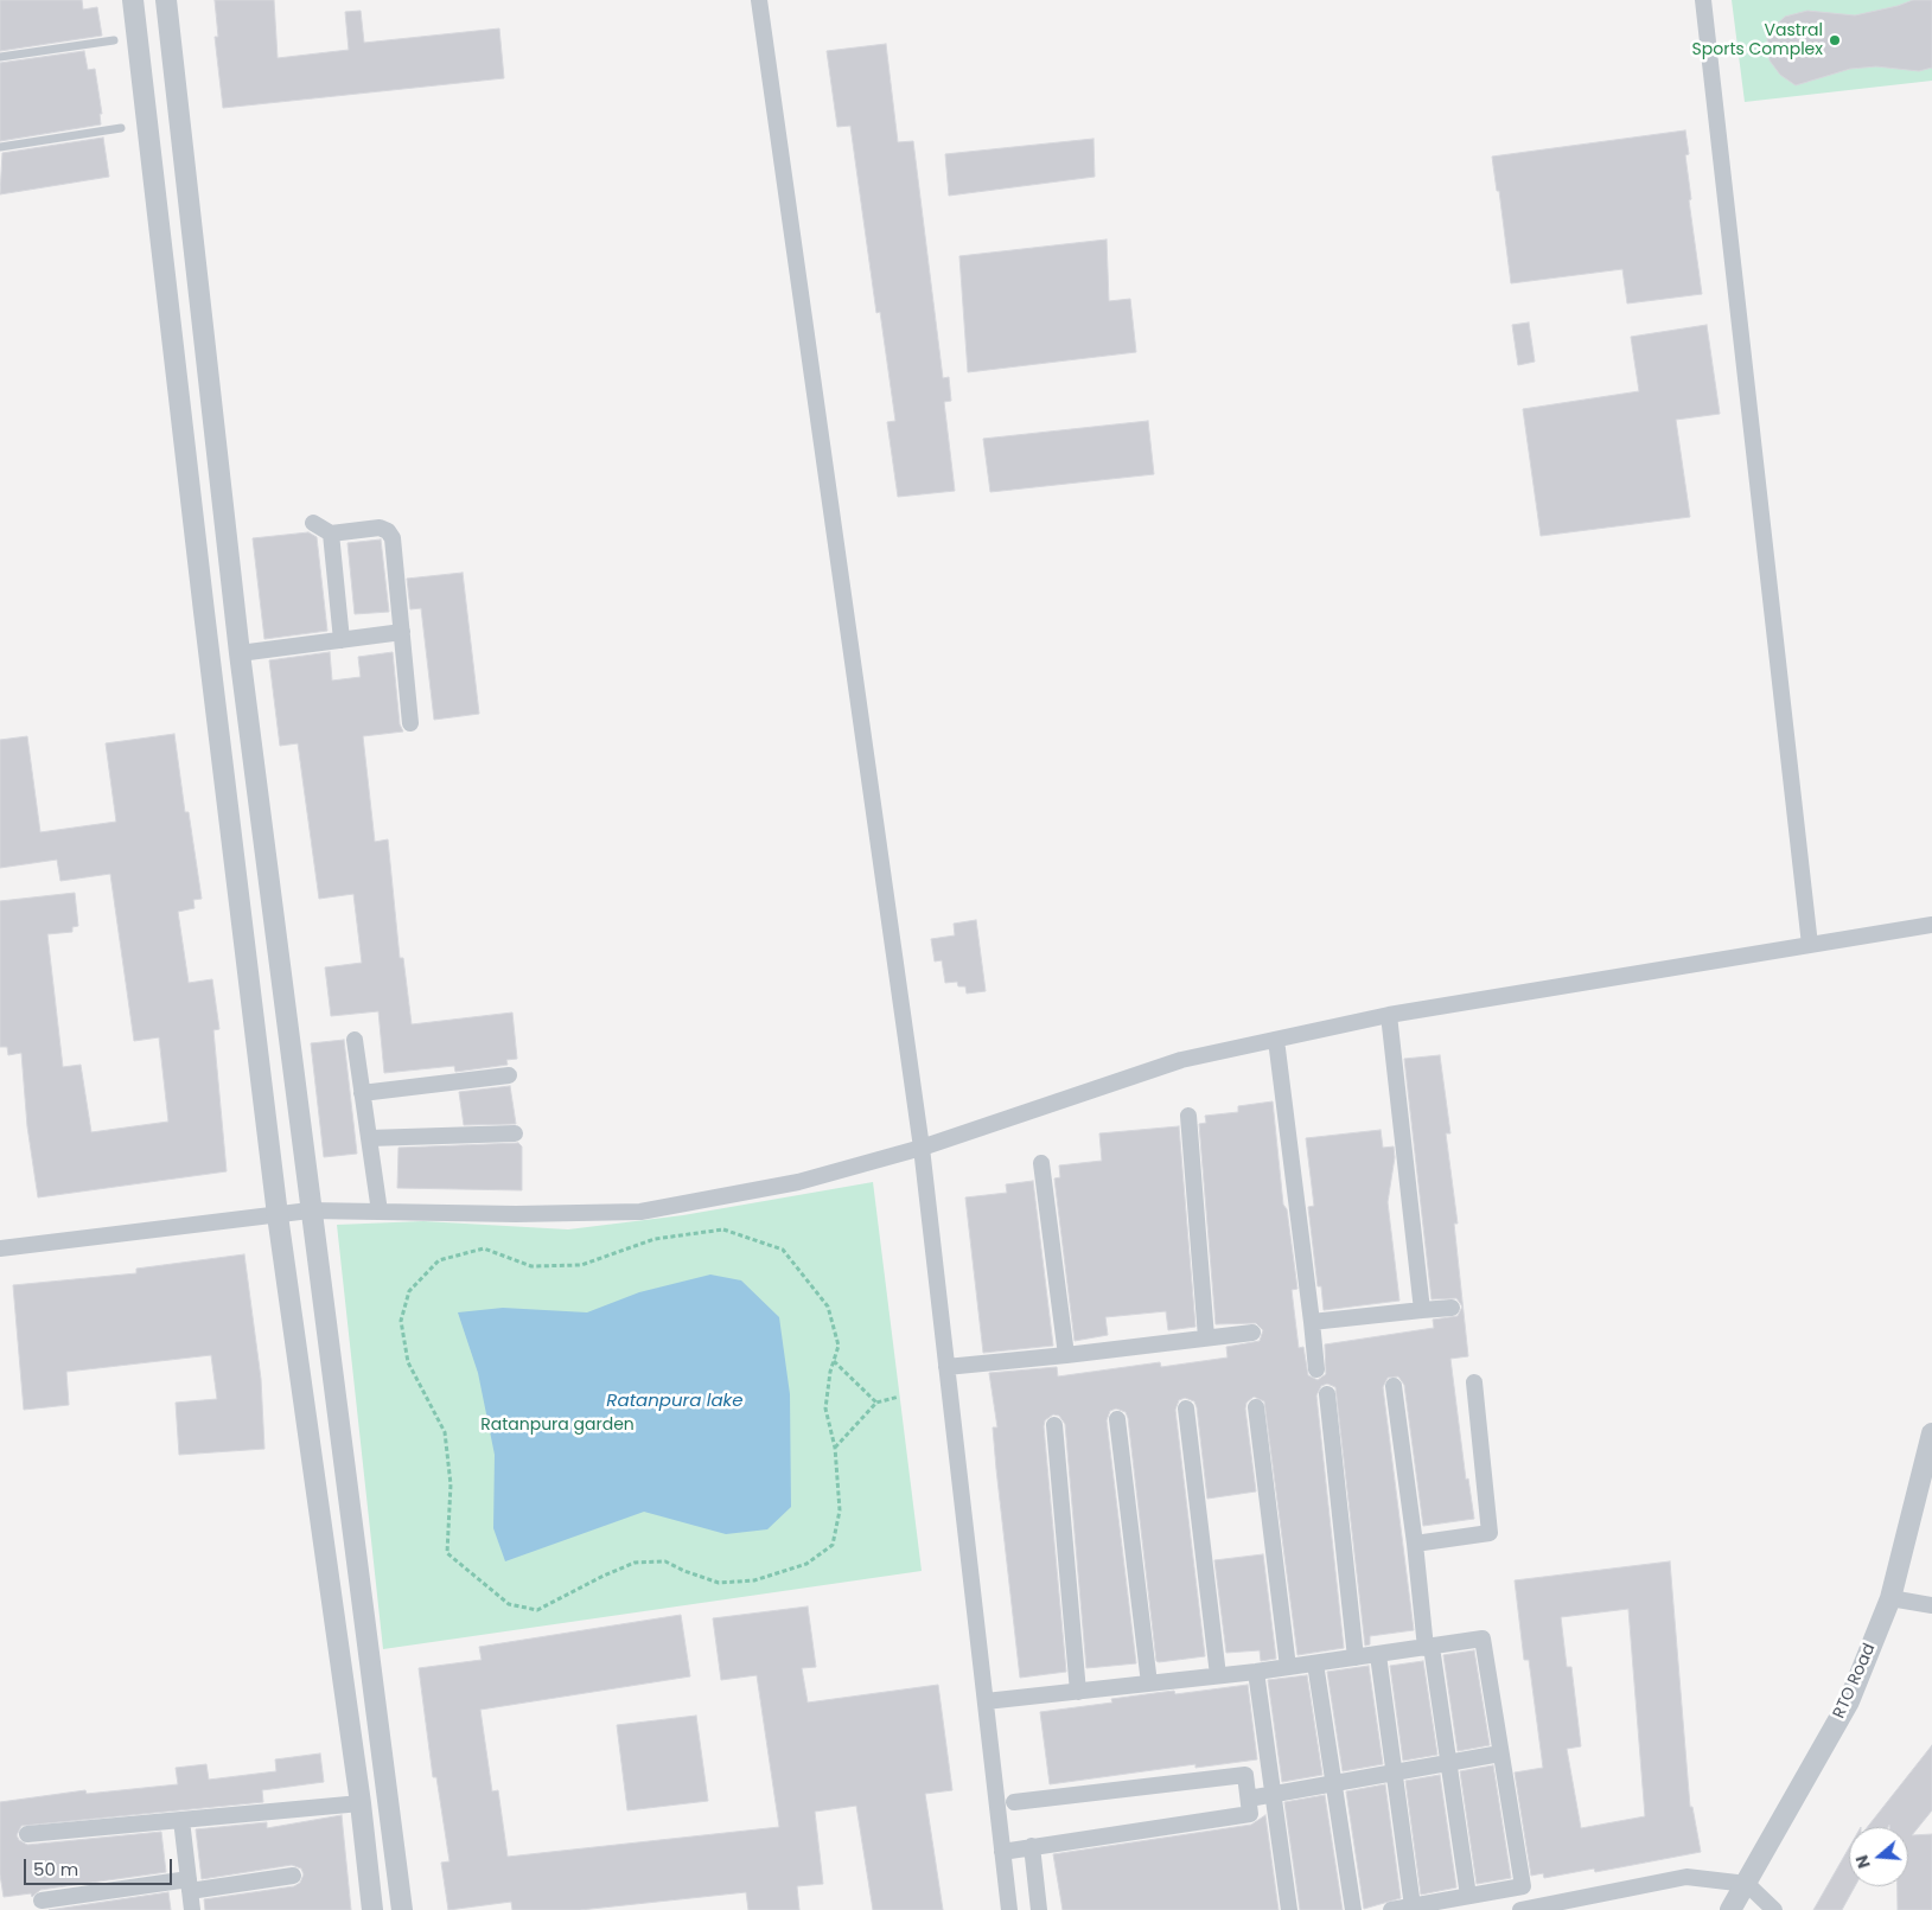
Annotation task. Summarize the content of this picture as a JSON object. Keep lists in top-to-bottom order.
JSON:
{
  "streets": {
    "street": ["RTO Road"]
  },
  "water": ["Ratanpura lake"],
  "parks": ["Ratanpura garden"],
  "places": ["Vastral Sports Complex"],
  "scale_bar": "50 m",
  "north": "left"
}
